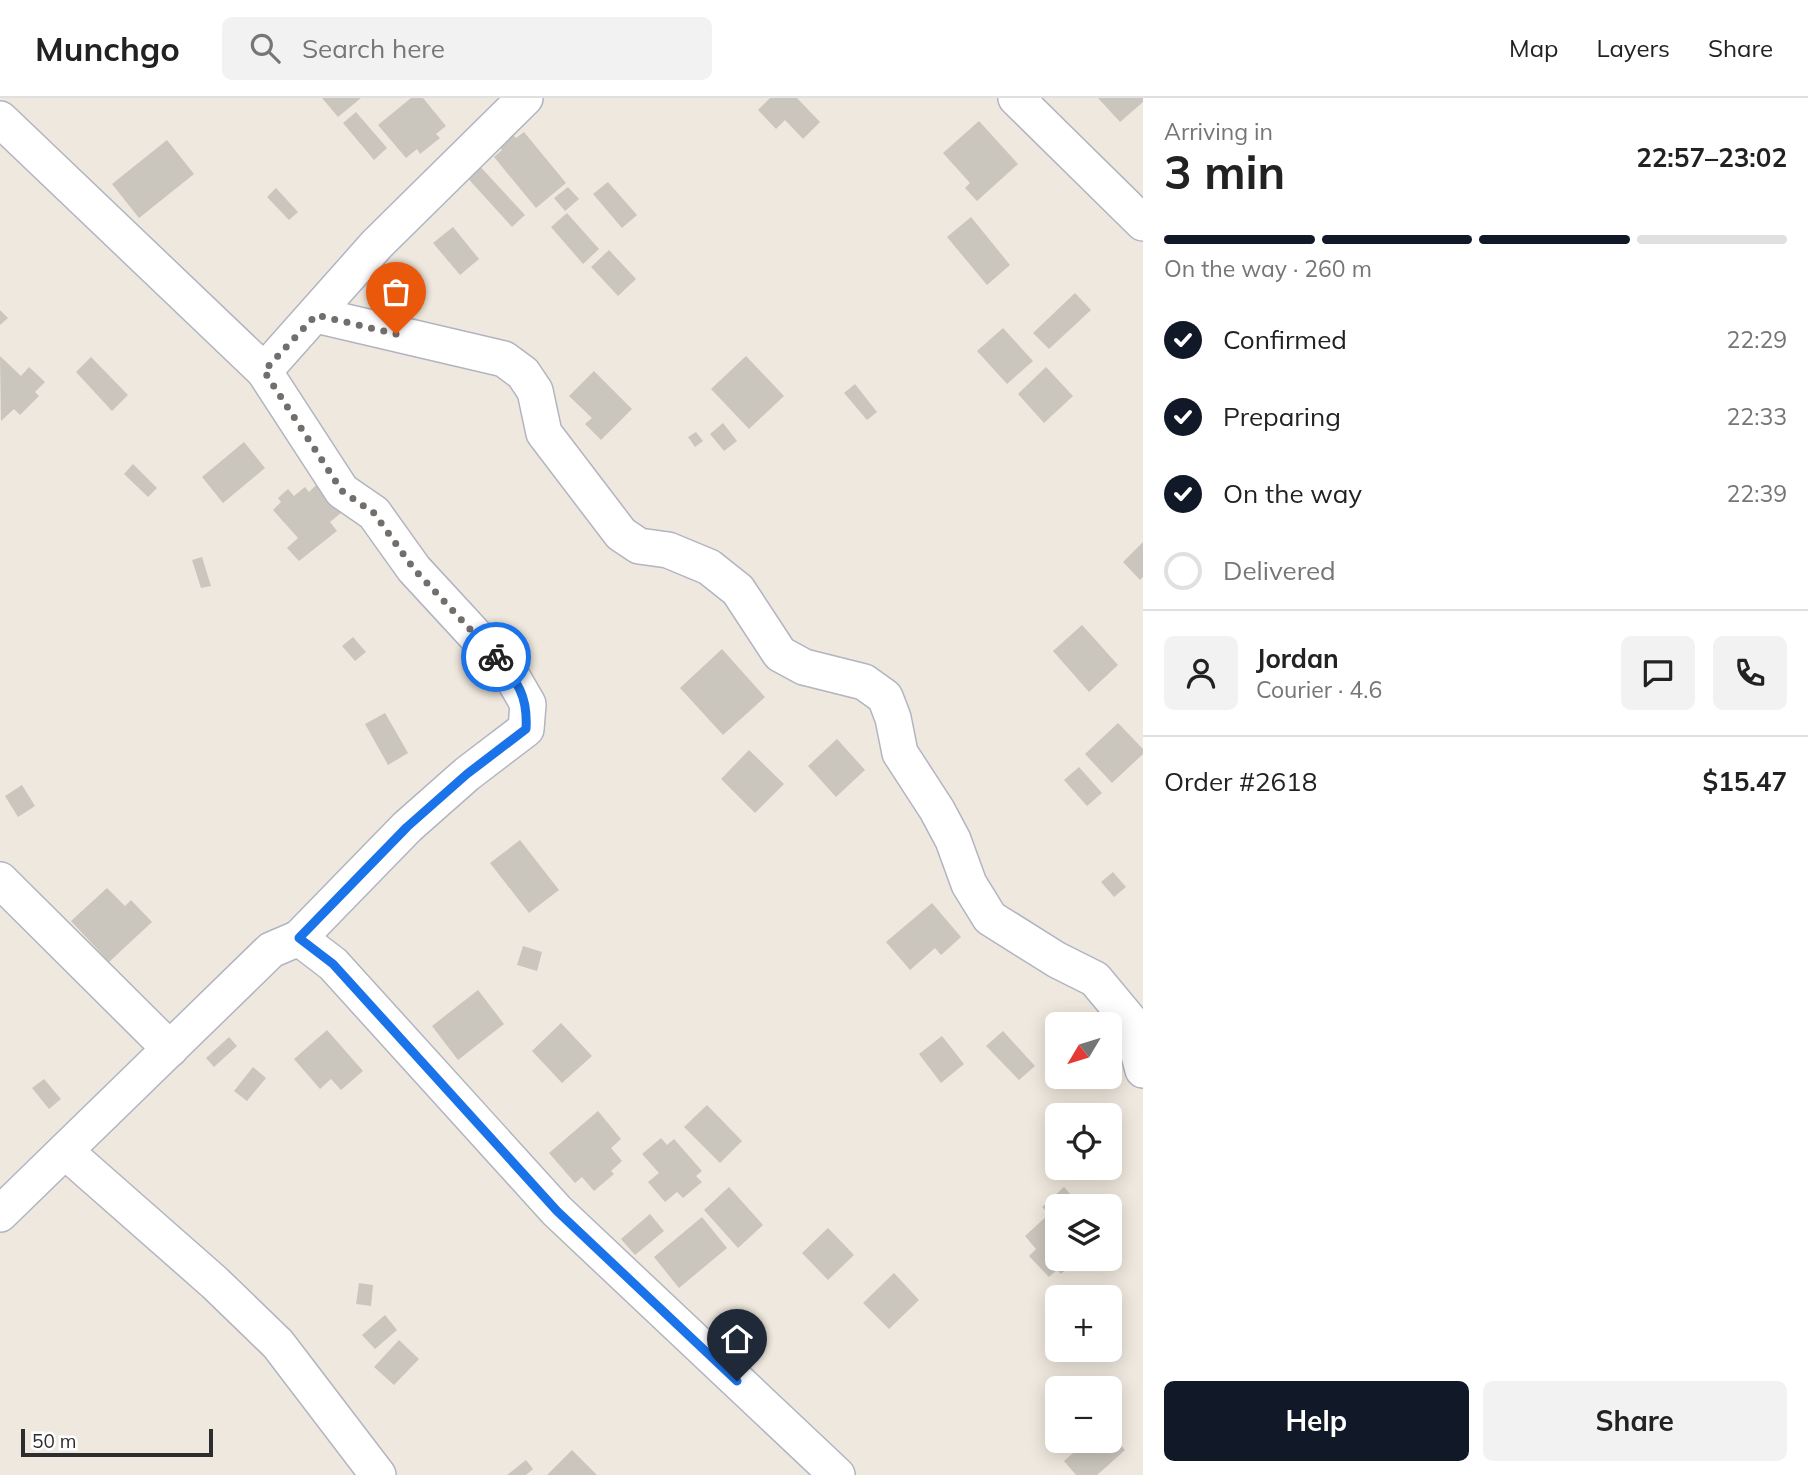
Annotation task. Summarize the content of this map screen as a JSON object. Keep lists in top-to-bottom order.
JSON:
{
  "scale_bar": "50 m",
  "north": "bottom left",
  "page": {
    "header": "Munchgo",
    "search": "Search here",
    "nav": ["Map", "Layers", "Share"],
    "heading": ["3 min", "Arriving in", "22:57–23:02"],
    "panel": [
      "Jordan",
      "Courier · 4.6",
      "Order #2618",
      "$15.47"
    ],
    "bar": "On the way · 260 m",
    "list": [
      ["Confirmed", "22:29"],
      ["Preparing", "22:33"],
      ["On the way", "22:39"],
      "Delivered"
    ],
    "map_buttons": ["+", "−"],
    "buttons": ["Help", "Share"],
    "scale": "50 m"
  }
}
